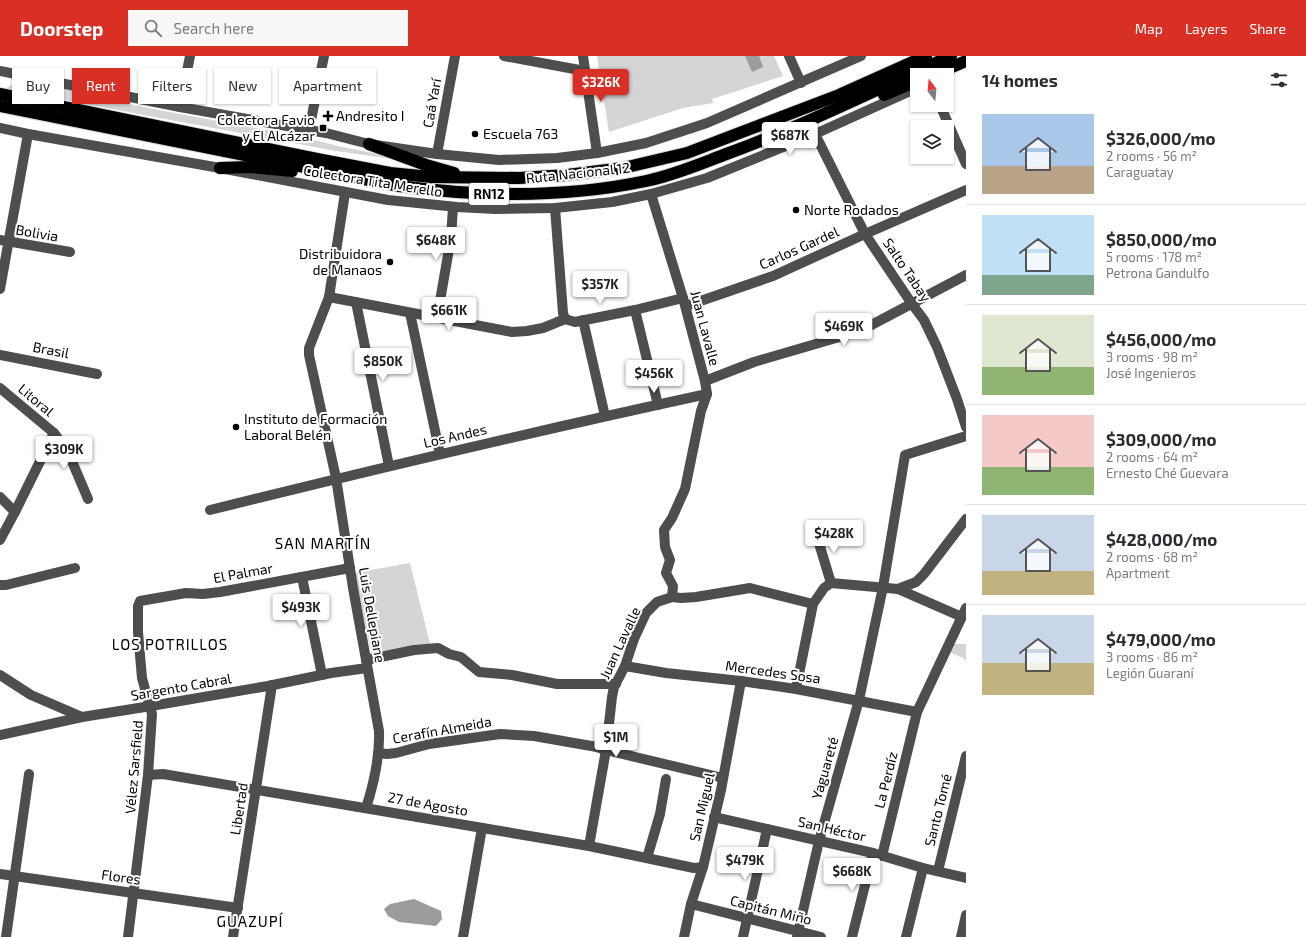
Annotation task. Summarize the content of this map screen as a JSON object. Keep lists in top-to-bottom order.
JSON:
{
  "streets": {
    "highway": ["Ruta Nacional 12", "RN12"],
    "street": [
      "Caá Yarí",
      "Colectora Tita Merello",
      "Bolivia",
      "Carlos Gardel",
      "Salto Tabay",
      "Juan Lavalle",
      "Brasil",
      "Litoral",
      "Los Andes",
      "El Palmar",
      "Luis Dellepiane",
      "Mercedes Sosa",
      "Sargento Cabral",
      "Cerafín Almeida",
      "Vélez Sarsfield",
      "Yaguareté",
      "La Perdíz",
      "27 de Agosto",
      "San Miguel",
      "Libertad",
      "Santo Tomé",
      "San Héctor",
      "Flores",
      "Capitán Miño"
    ]
  },
  "crossings": [
    ["Colectora Tita Merello", "Salto Tabay"],
    ["Colectora Tita Merello", "Juan Lavalle"],
    ["Colectora Tita Merello", "Luis Dellepiane"],
    ["Carlos Gardel", "Salto Tabay"],
    ["Carlos Gardel", "Juan Lavalle"],
    ["Carlos Gardel", "Luis Dellepiane"],
    ["Juan Lavalle", "Los Andes"],
    ["Juan Lavalle", "Mercedes Sosa"],
    ["Juan Lavalle", "Cerafín Almeida"],
    ["Juan Lavalle", "27 de Agosto"],
    ["Los Andes", "Luis Dellepiane"],
    ["El Palmar", "Luis Dellepiane"],
    ["El Palmar", "Vélez Sarsfield"],
    ["Luis Dellepiane", "Sargento Cabral"],
    ["Luis Dellepiane", "Cerafín Almeida"],
    ["Luis Dellepiane", "27 de Agosto"],
    ["Mercedes Sosa", "Yaguareté"],
    ["Mercedes Sosa", "La Perdíz"],
    ["Mercedes Sosa", "San Miguel"],
    ["Sargento Cabral", "Vélez Sarsfield"],
    ["Sargento Cabral", "Libertad"],
    ["Cerafín Almeida", "San Miguel"],
    ["Vélez Sarsfield", "27 de Agosto"],
    ["Vélez Sarsfield", "Flores"],
    ["Yaguareté", "San Héctor"],
    ["Yaguareté", "Capitán Miño"],
    ["La Perdíz", "San Héctor"],
    ["27 de Agosto", "San Miguel"],
    ["27 de Agosto", "Libertad"],
    ["San Miguel", "San Héctor"],
    ["San Miguel", "Capitán Miño"],
    ["Libertad", "Flores"],
    ["Santo Tomé", "San Héctor"]
  ],
  "districts": ["SAN MARTÍN", "LOS POTRILLOS", "GUAZUPÍ"],
  "places": {
    "health": ["Andresito I"],
    "transit": ["Colectora Favio y El Alcázar"],
    "other": [
      "Escuela 763",
      "Norte Rodados",
      "Distribuidora de Manaos",
      "Instituto de Formación Laboral Belén"
    ]
  },
  "north": "top",
  "page": {
    "header": "Doorstep",
    "search": "Search here",
    "nav": ["Map", "Layers", "Share"],
    "heading": "14 homes",
    "chip": [
      "Buy",
      "Rent",
      "Filters",
      "New",
      "Apartment"
    ],
    "price": [
      "$326K",
      "$687K",
      "$648K",
      "$357K",
      "$661K",
      "$469K",
      "$850K",
      "$456K",
      "$309K",
      "$428K",
      "$493K",
      "$1M",
      "$479K",
      "$668K"
    ],
    "list": [
      {
        "name": "$326,000/mo",
        "note": "2 rooms · 56 m² · Caraguatay"
      },
      {
        "name": "$850,000/mo",
        "note": "5 rooms · 178 m² · Petrona Gandulfo"
      },
      {
        "name": "$456,000/mo",
        "note": "3 rooms · 98 m² · José Ingenieros"
      },
      {
        "name": "$309,000/mo",
        "note": "2 rooms · 64 m² · Ernesto Ché Guevara"
      },
      {
        "name": "$428,000/mo",
        "note": "2 rooms · 68 m² · Apartment"
      },
      {
        "name": "$479,000/mo",
        "note": "3 rooms · 86 m² · Legión Guaraní"
      }
    ]
  }
}
